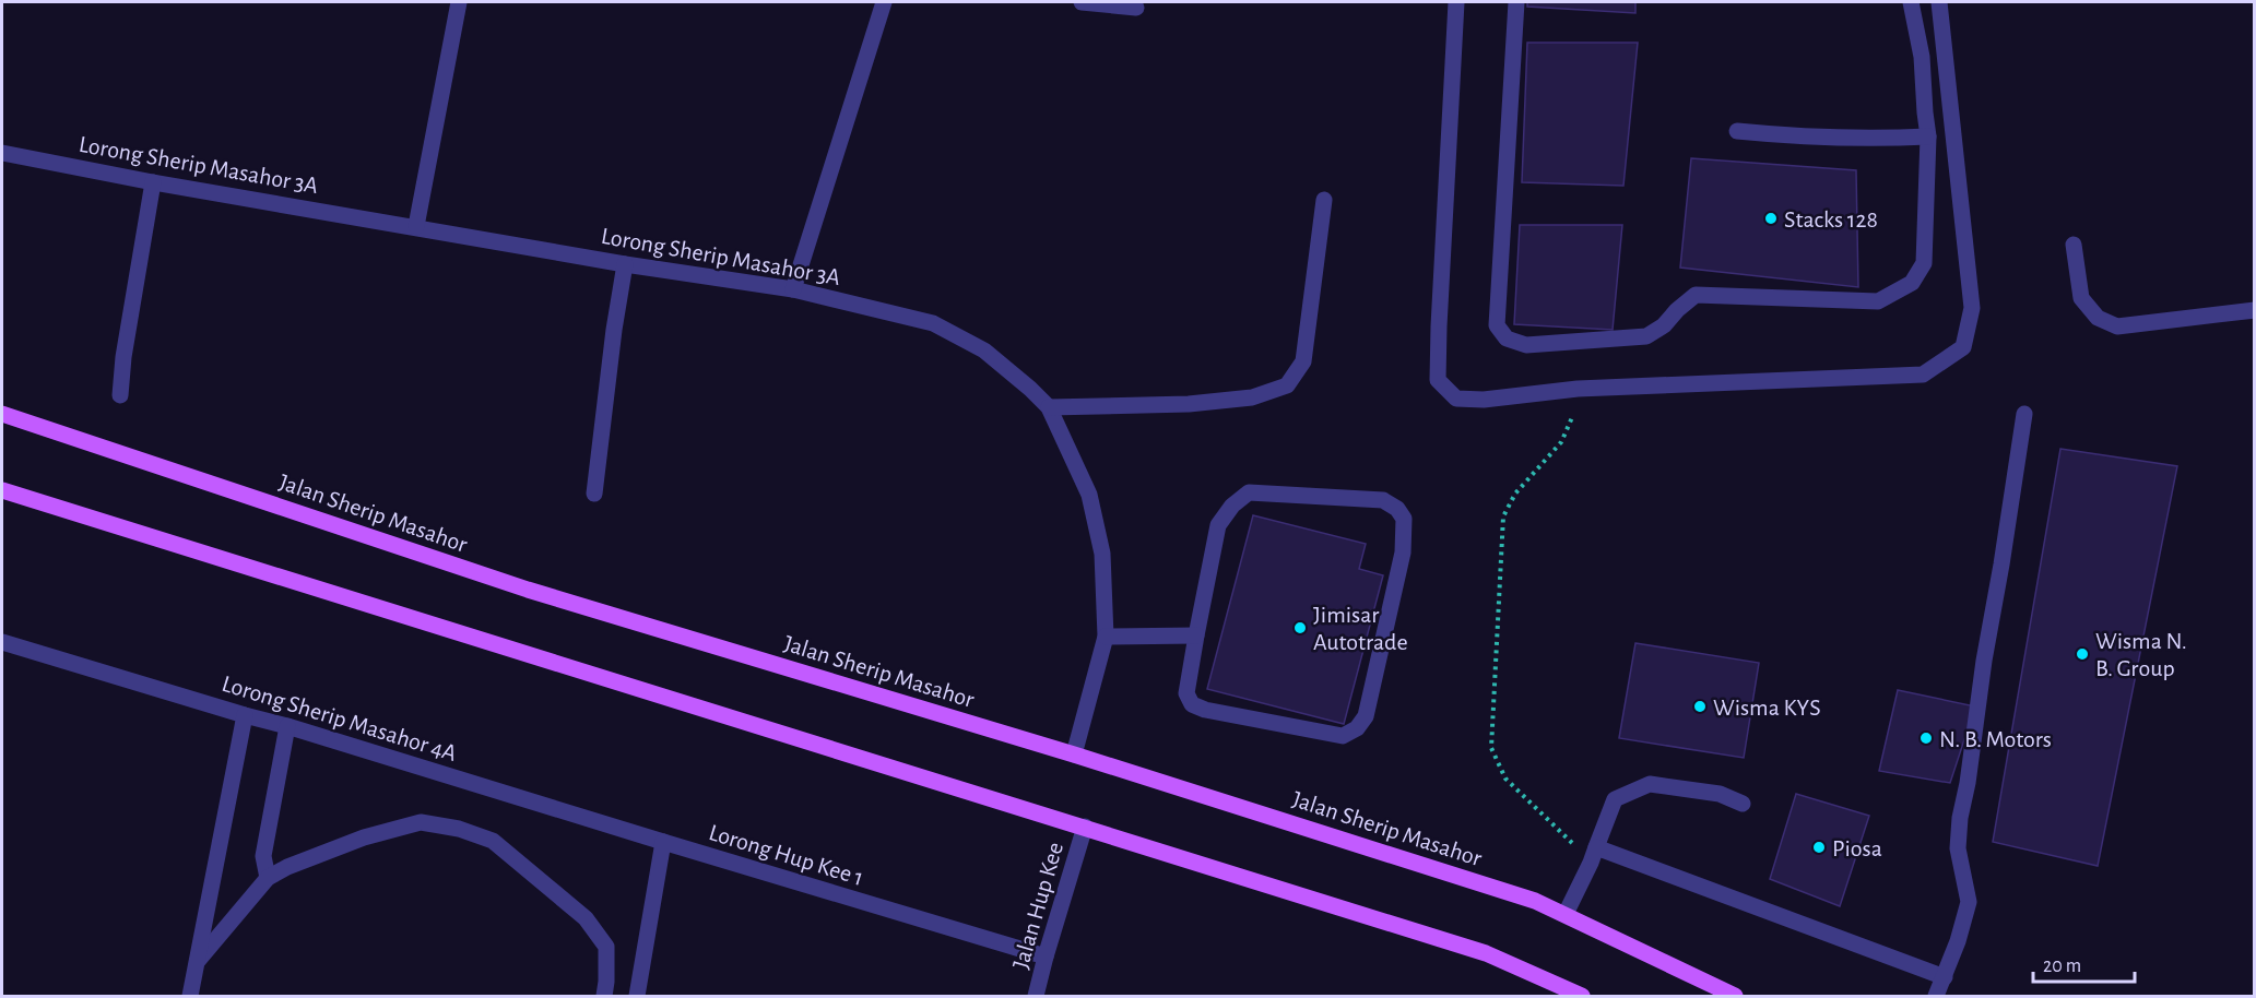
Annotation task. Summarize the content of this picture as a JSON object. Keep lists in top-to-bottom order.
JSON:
{
  "streets": {
    "main road": ["Jalan Sherip Masahor"],
    "street": [
      "Lorong Sherip Masahor 3A",
      "Lorong Sherip Masahor 4A",
      "Lorong Hup Kee 1",
      "Jalan Hup Kee"
    ]
  },
  "crossings": [
    ["Lorong Sherip Masahor 3A", "Jalan Sherip Masahor"],
    ["Lorong Sherip Masahor 4A", "Lorong Hup Kee 1"],
    ["Lorong Hup Kee 1", "Jalan Hup Kee"]
  ],
  "places": [
    "Stacks 128",
    "Jimisar Autotrade",
    "Wisma N. B. Group",
    "Wisma KYS",
    "N. B. Motors",
    "Piosa"
  ],
  "scale_bar": "20 m"
}
